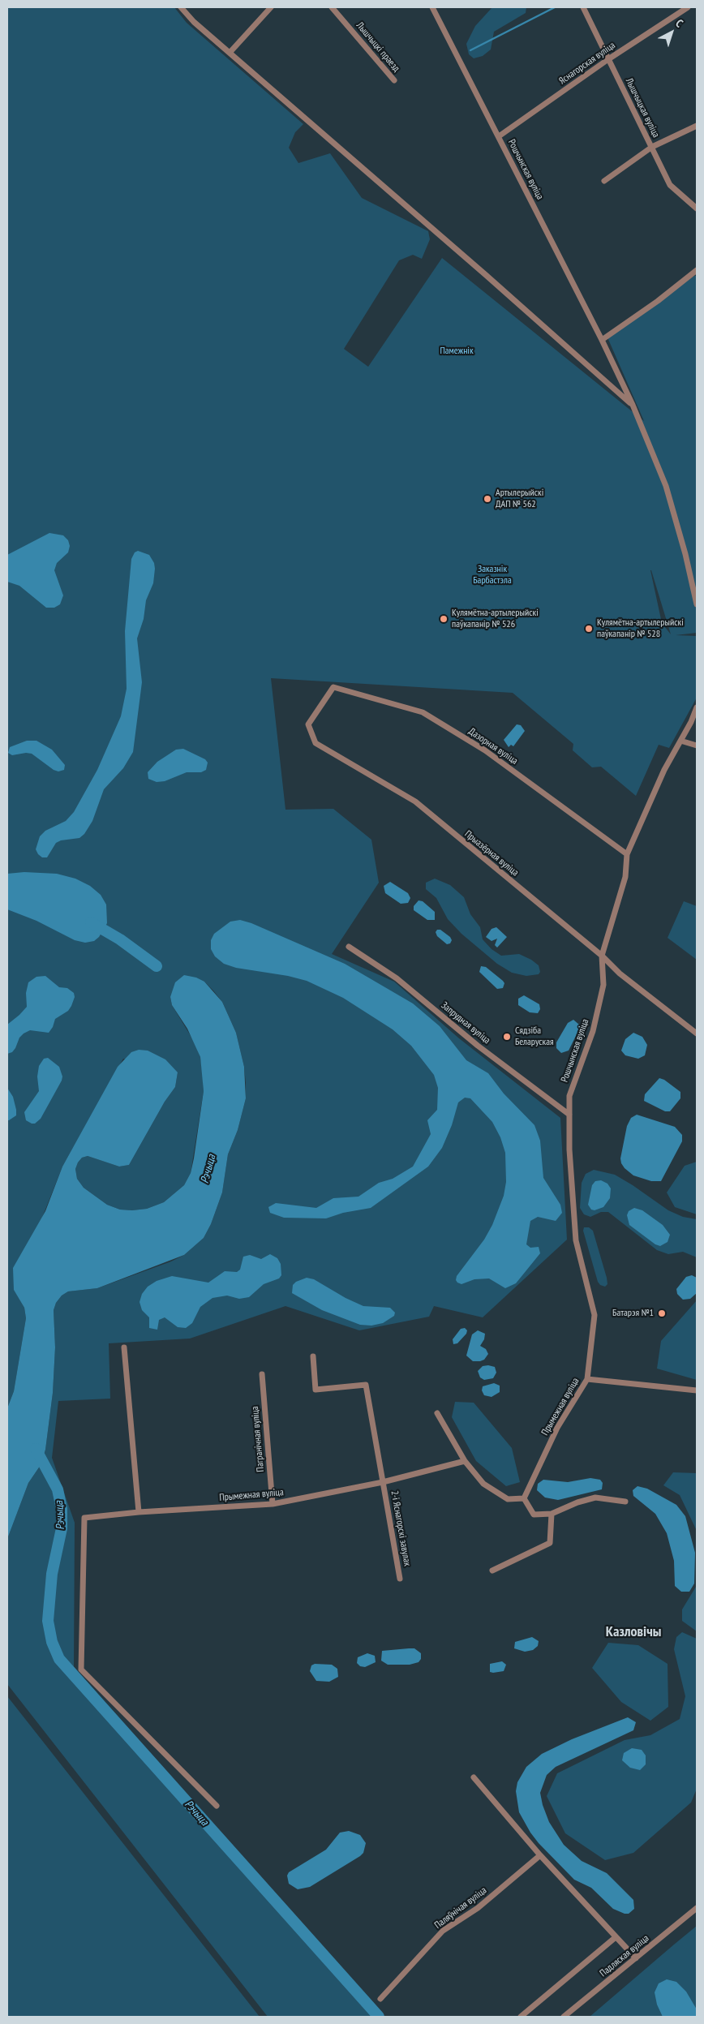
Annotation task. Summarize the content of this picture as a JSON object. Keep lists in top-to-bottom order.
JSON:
{
  "streets": {
    "street": [
      "Лышчыцкі праезд",
      "Яснагорская вуліца",
      "Лышчыцкая вуліца",
      "Рошчынская вуліца",
      "Дазорная вуліца",
      "Прыазёрная вуліца",
      "Запрудная вуліца",
      "Прымежная вуліца",
      "Пагранічная вуліца",
      "2-і Яснагорскі завулак",
      "Паляўнічая вуліца",
      "Падляская вуліца"
    ]
  },
  "crossings": [
    ["Яснагорская вуліца", "Лышчыцкая вуліца"],
    ["Яснагорская вуліца", "Рошчынская вуліца"],
    ["Рошчынская вуліца", "Дазорная вуліца"],
    ["Рошчынская вуліца", "Прыазёрная вуліца"],
    ["Рошчынская вуліца", "Запрудная вуліца"],
    ["Рошчынская вуліца", "Прымежная вуліца"],
    ["Дазорная вуліца", "Прыазёрная вуліца"],
    ["Прымежная вуліца", "Пагранічная вуліца"],
    ["Прымежная вуліца", "2-і Яснагорскі завулак"]
  ],
  "districts": ["Казловічы"],
  "water": ["Рэчыца"],
  "parks": ["Памежнік", "Заказнік Барбастэла"],
  "places": [
    "Артылерыйскі ДАП № 562",
    "Кулямётна-артылерыйскі паўкапанір № 526",
    "Кулямётна-артылерыйскі паўкапанір № 528",
    "Сядзіба Беларуская",
    "Батарэя №1"
  ],
  "north": "top right"
}
